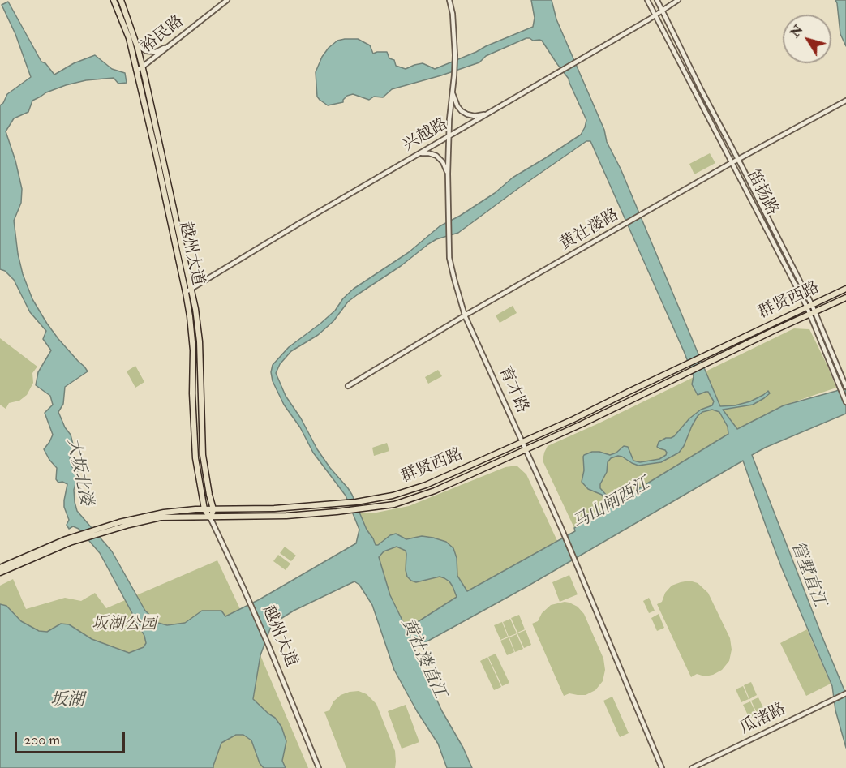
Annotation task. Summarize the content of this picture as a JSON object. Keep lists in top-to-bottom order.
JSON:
{
  "streets": {
    "main road": ["越州大道", "群贤西路"],
    "street": [
      "裕民路",
      "兴越路",
      "笛扬路",
      "黄社溇路",
      "育才路",
      "瓜渚路"
    ]
  },
  "crossings": [
    ["裕民路", "越州大道"],
    ["兴越路", "笛扬路"],
    ["兴越路", "越州大道"],
    ["兴越路", "育才路"],
    ["笛扬路", "黄社溇路"],
    ["笛扬路", "群贤西路"],
    ["黄社溇路", "育才路"],
    ["越州大道", "群贤西路"],
    ["群贤西路", "育才路"]
  ],
  "water": [
    "大坂北溇",
    "马山闸西江",
    "管墅直江",
    "黄社溇直江",
    "坂湖"
  ],
  "parks": ["坂湖公园"],
  "scale_bar": "200 m",
  "north": "top left"
}
